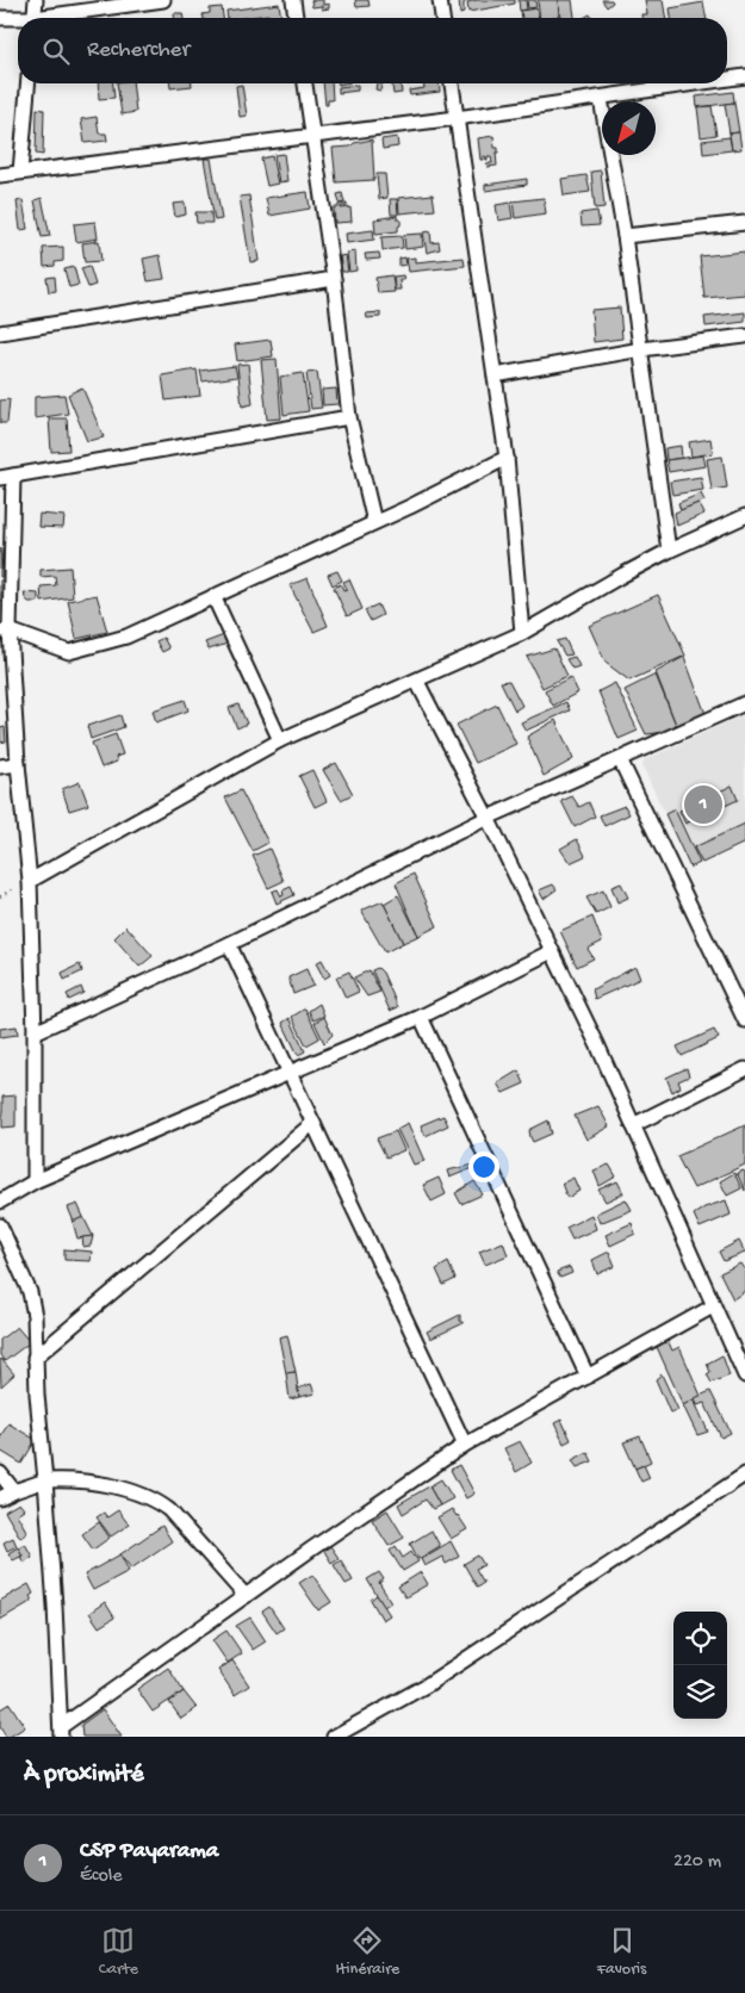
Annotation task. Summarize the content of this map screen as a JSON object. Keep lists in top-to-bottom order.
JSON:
{
  "north": "bottom left",
  "page": {
    "search": "Rechercher",
    "pins": "1",
    "heading": "À proximité",
    "list": [
      {
        "mark": "1",
        "name": "CSP Payarama",
        "note": "École",
        "value": "220 m"
      }
    ],
    "nav": ["Carte", "Itinéraire", "Favoris"]
  }
}
